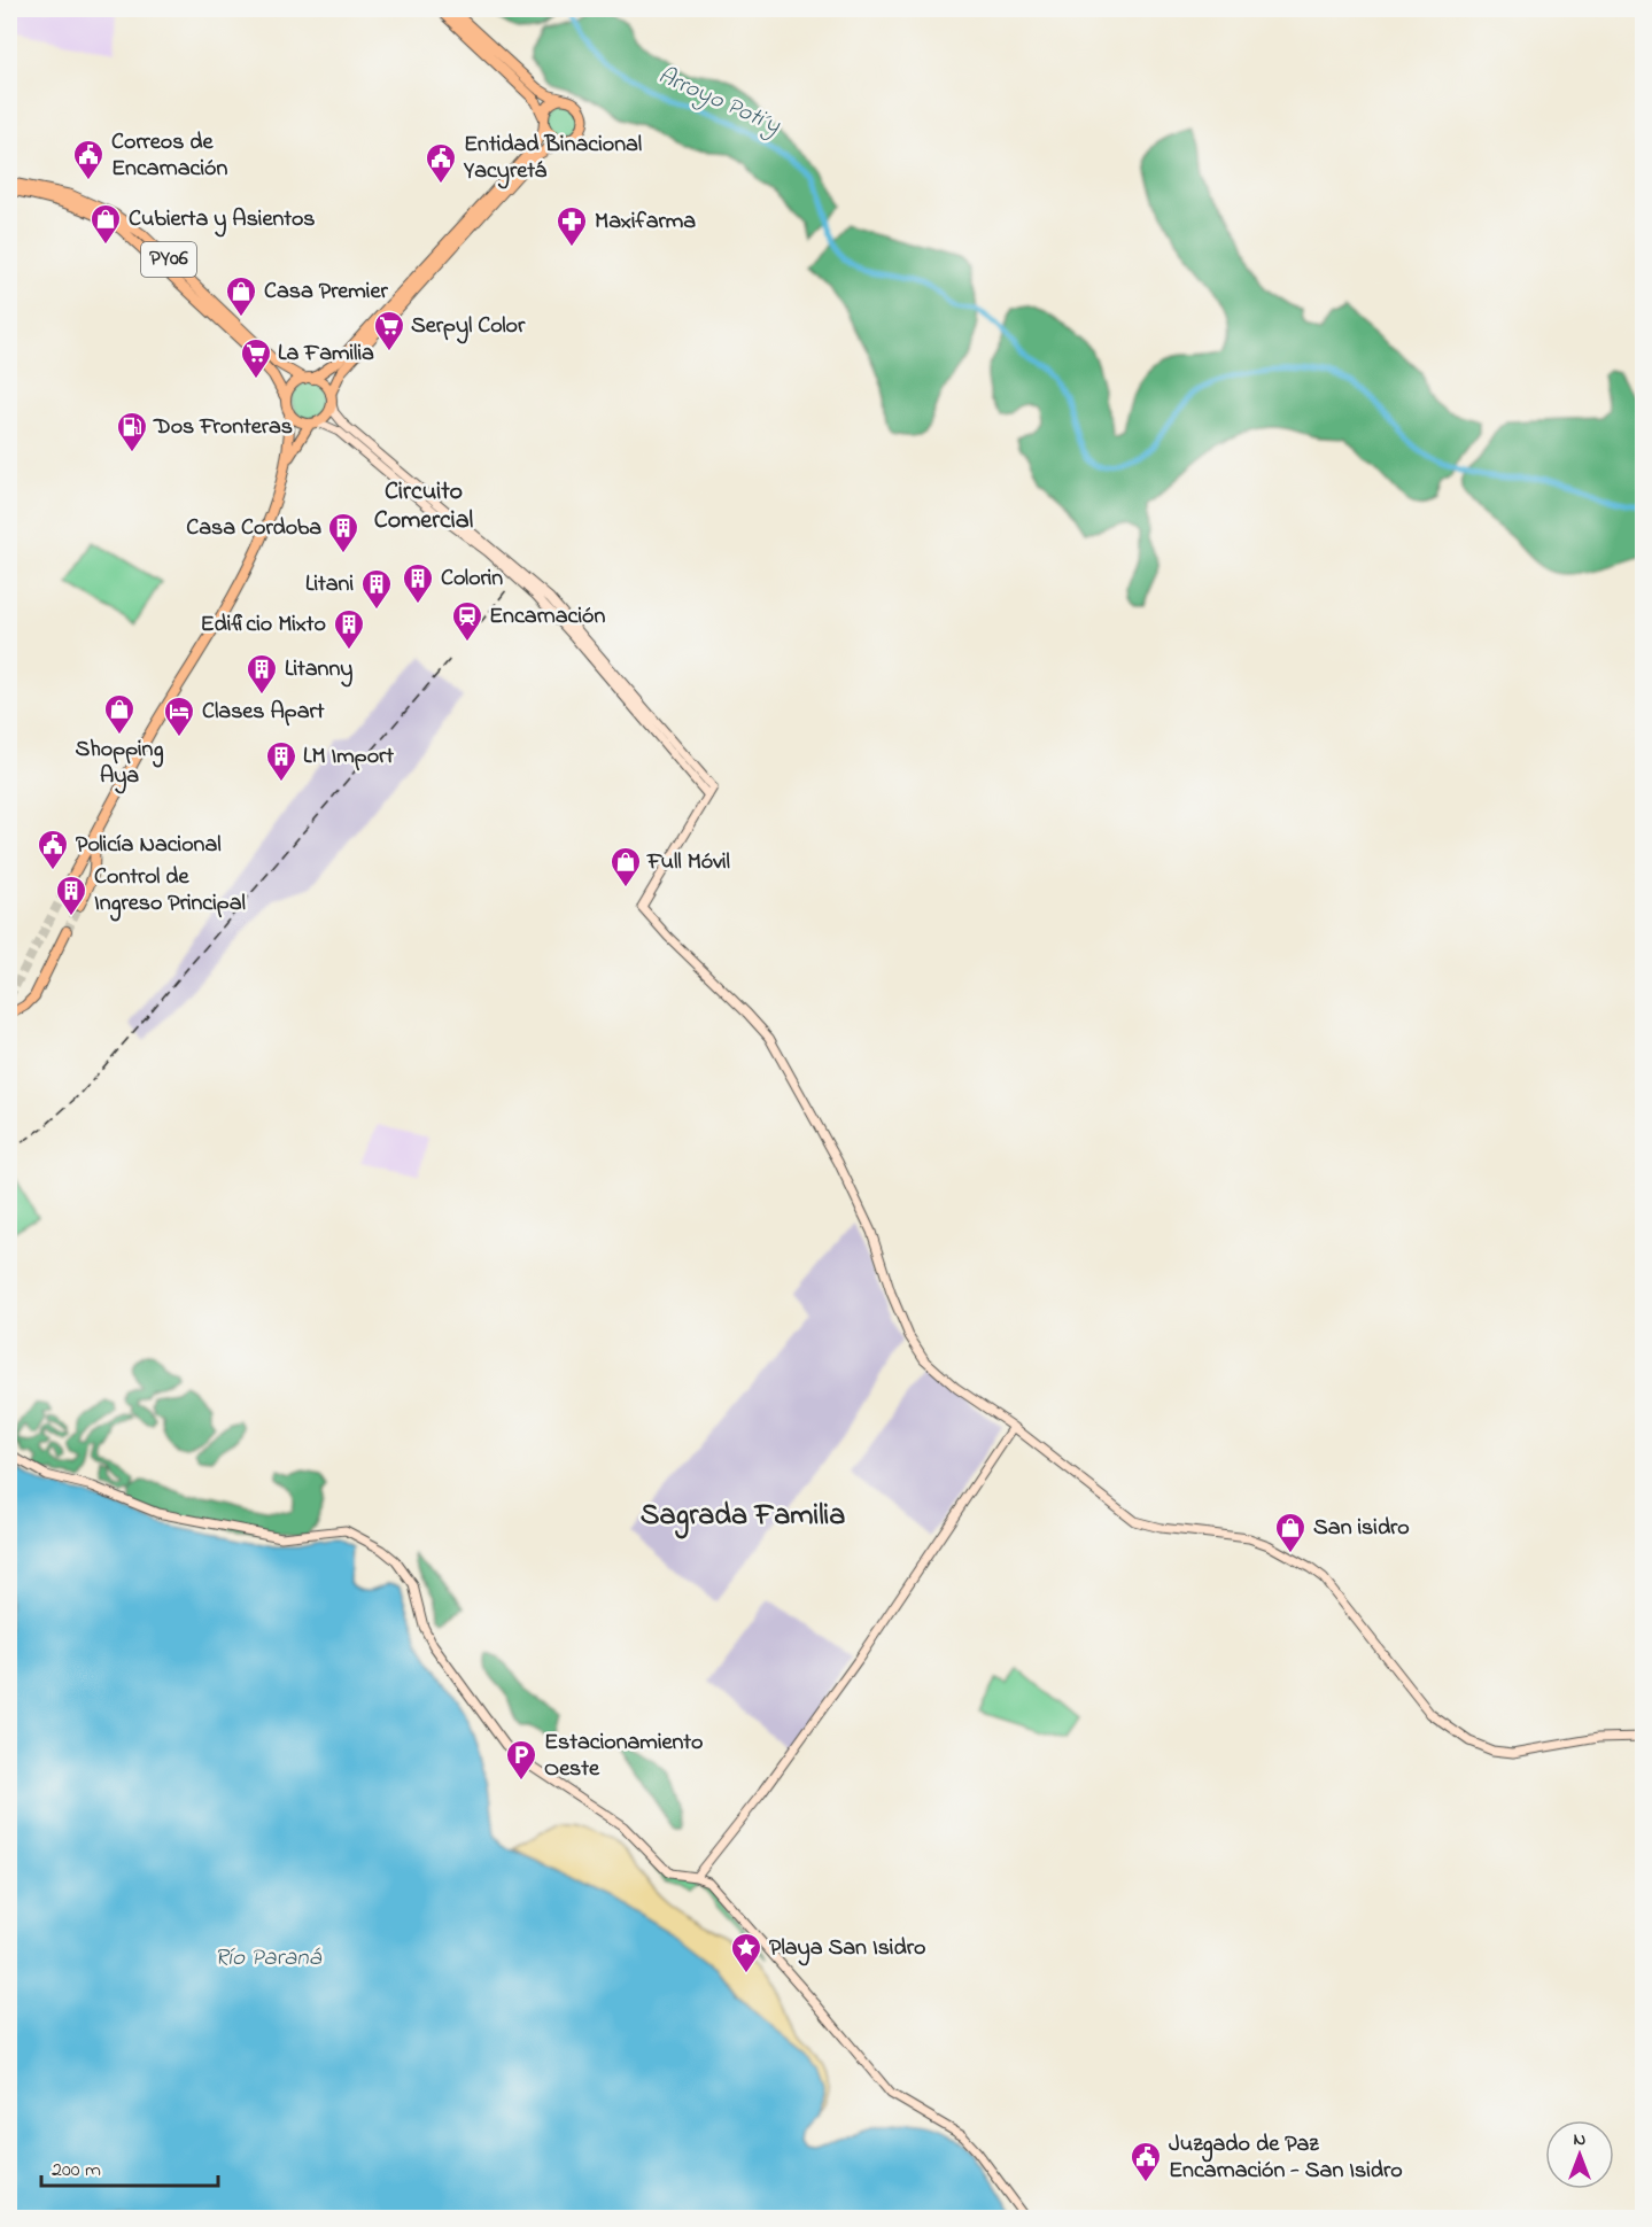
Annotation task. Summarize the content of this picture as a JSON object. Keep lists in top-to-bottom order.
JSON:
{
  "streets": {
    "main road": ["PY06"]
  },
  "districts": ["Circuito Comercial", "Sagrada Familia"],
  "water": ["Arroyo Poti´y", "Río Paraná"],
  "places": {
    "public building": [
      "Correos de Encarnación",
      "Entidad Binacional Yacyretá",
      "Policía Nacional",
      "Juzgado de Paz Encarnación - San Isidro"
    ],
    "shop": [
      "Cubierta y Asientos",
      "Casa Premier",
      "Shopping Aya",
      "Full Móvil",
      "San isidro"
    ],
    "pharmacy": ["Maxifarma"],
    "supermarket": ["Serpyl Color", "La Familia"],
    "fuel station": ["Dos Fronteras"],
    "building": [
      "Casa Cordoba",
      "Colorin",
      "Litani",
      "Edificio Mixto",
      "Litanny",
      "LM Import",
      "Control de Ingreso Principal"
    ],
    "station": ["Encarnación"],
    "hotel": ["Clases Apart"],
    "parking": ["Estacionamiento Oeste"],
    "place": ["Playa San Isidro"]
  },
  "scale_bar": "200 m",
  "north": "top"
}
